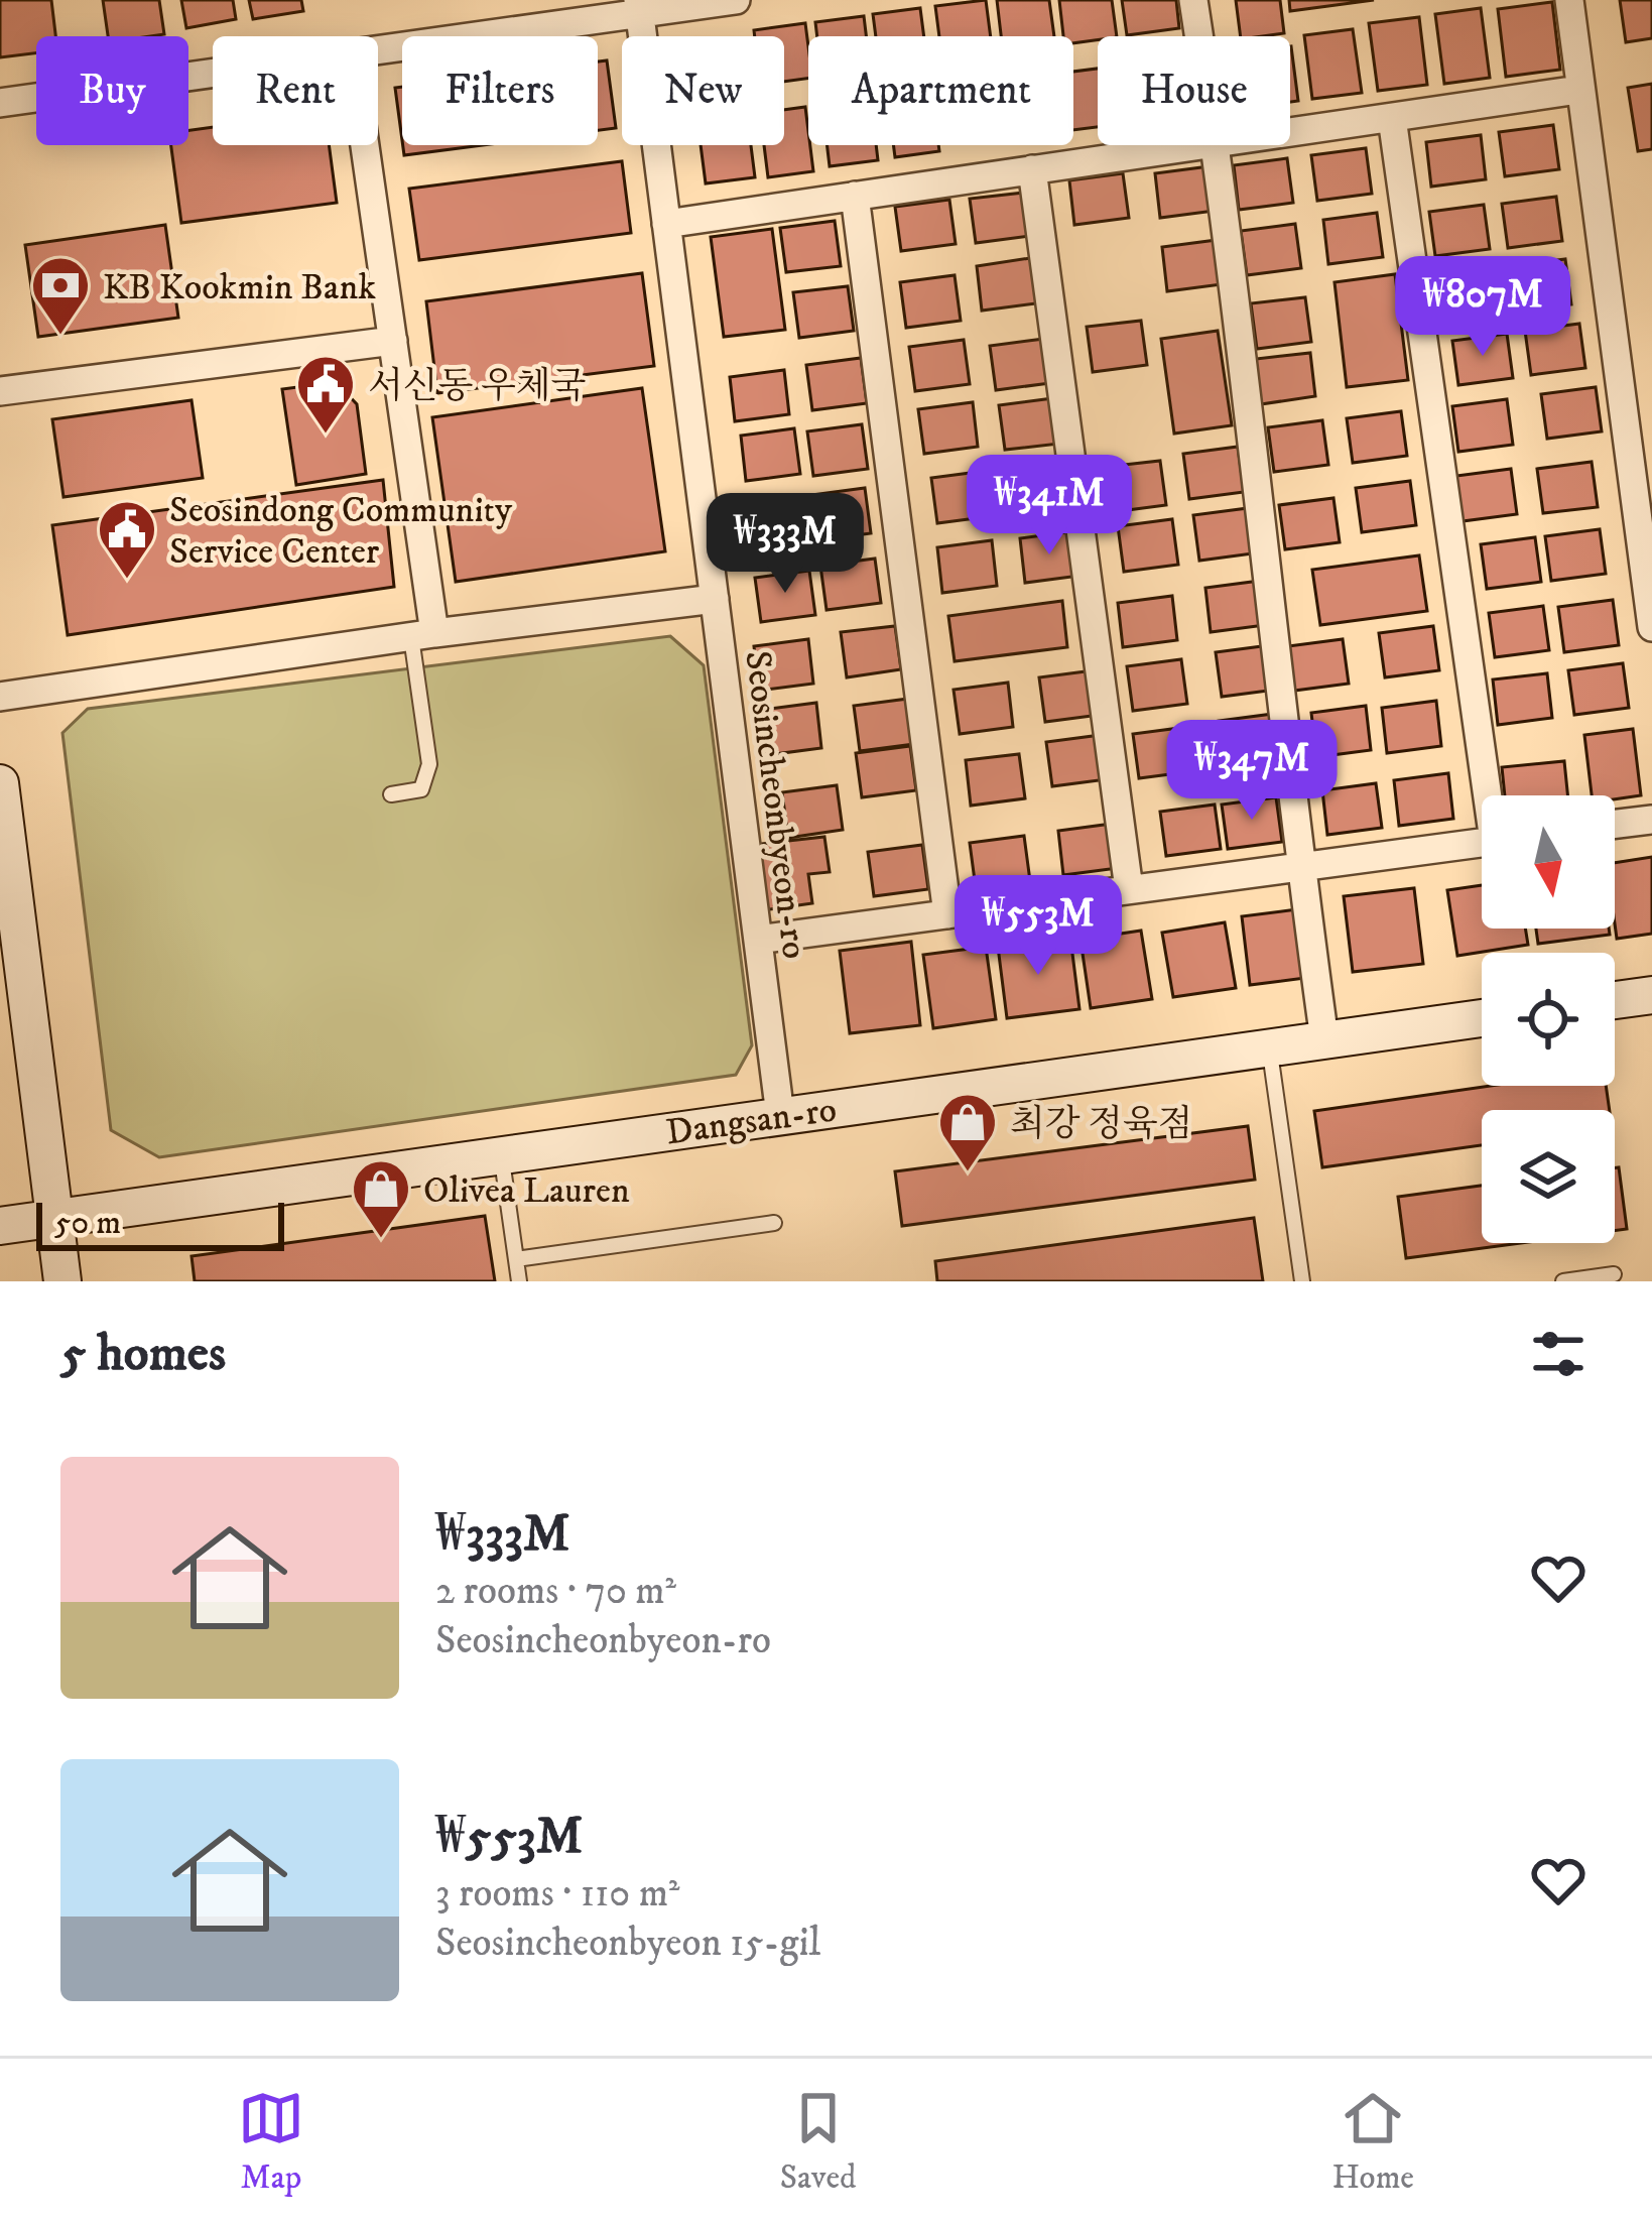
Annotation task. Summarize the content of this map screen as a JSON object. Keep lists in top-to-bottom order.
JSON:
{
  "streets": {
    "street": ["Seosincheonbyeon-ro", "Dangsan-ro"]
  },
  "crossings": [
    ["Seosincheonbyeon-ro", "Dangsan-ro"]
  ],
  "places": {
    "bank": ["KB Kookmin Bank"],
    "public building": ["서신동 우체국", "Seosindong Community Service Center"],
    "shop": ["최강 정육점", "Olivea Lauren"]
  },
  "scale_bar": "50 m",
  "north": "bottom",
  "page": {
    "chip": [
      "Buy",
      "Rent",
      "Filters",
      "New",
      "Apartment",
      "House"
    ],
    "price": [
      "₩807M",
      "₩341M",
      "₩333M",
      "₩347M",
      "₩553M"
    ],
    "scale": "50 m",
    "heading": "5 homes",
    "list": [
      {
        "name": "₩333M",
        "note": "2 rooms · 70 m² · Seosincheonbyeon-ro"
      },
      {
        "name": "₩553M",
        "note": "3 rooms · 110 m² · Seosincheonbyeon 15-gil"
      }
    ],
    "tabs": ["Map", "Saved", "Home"]
  }
}
